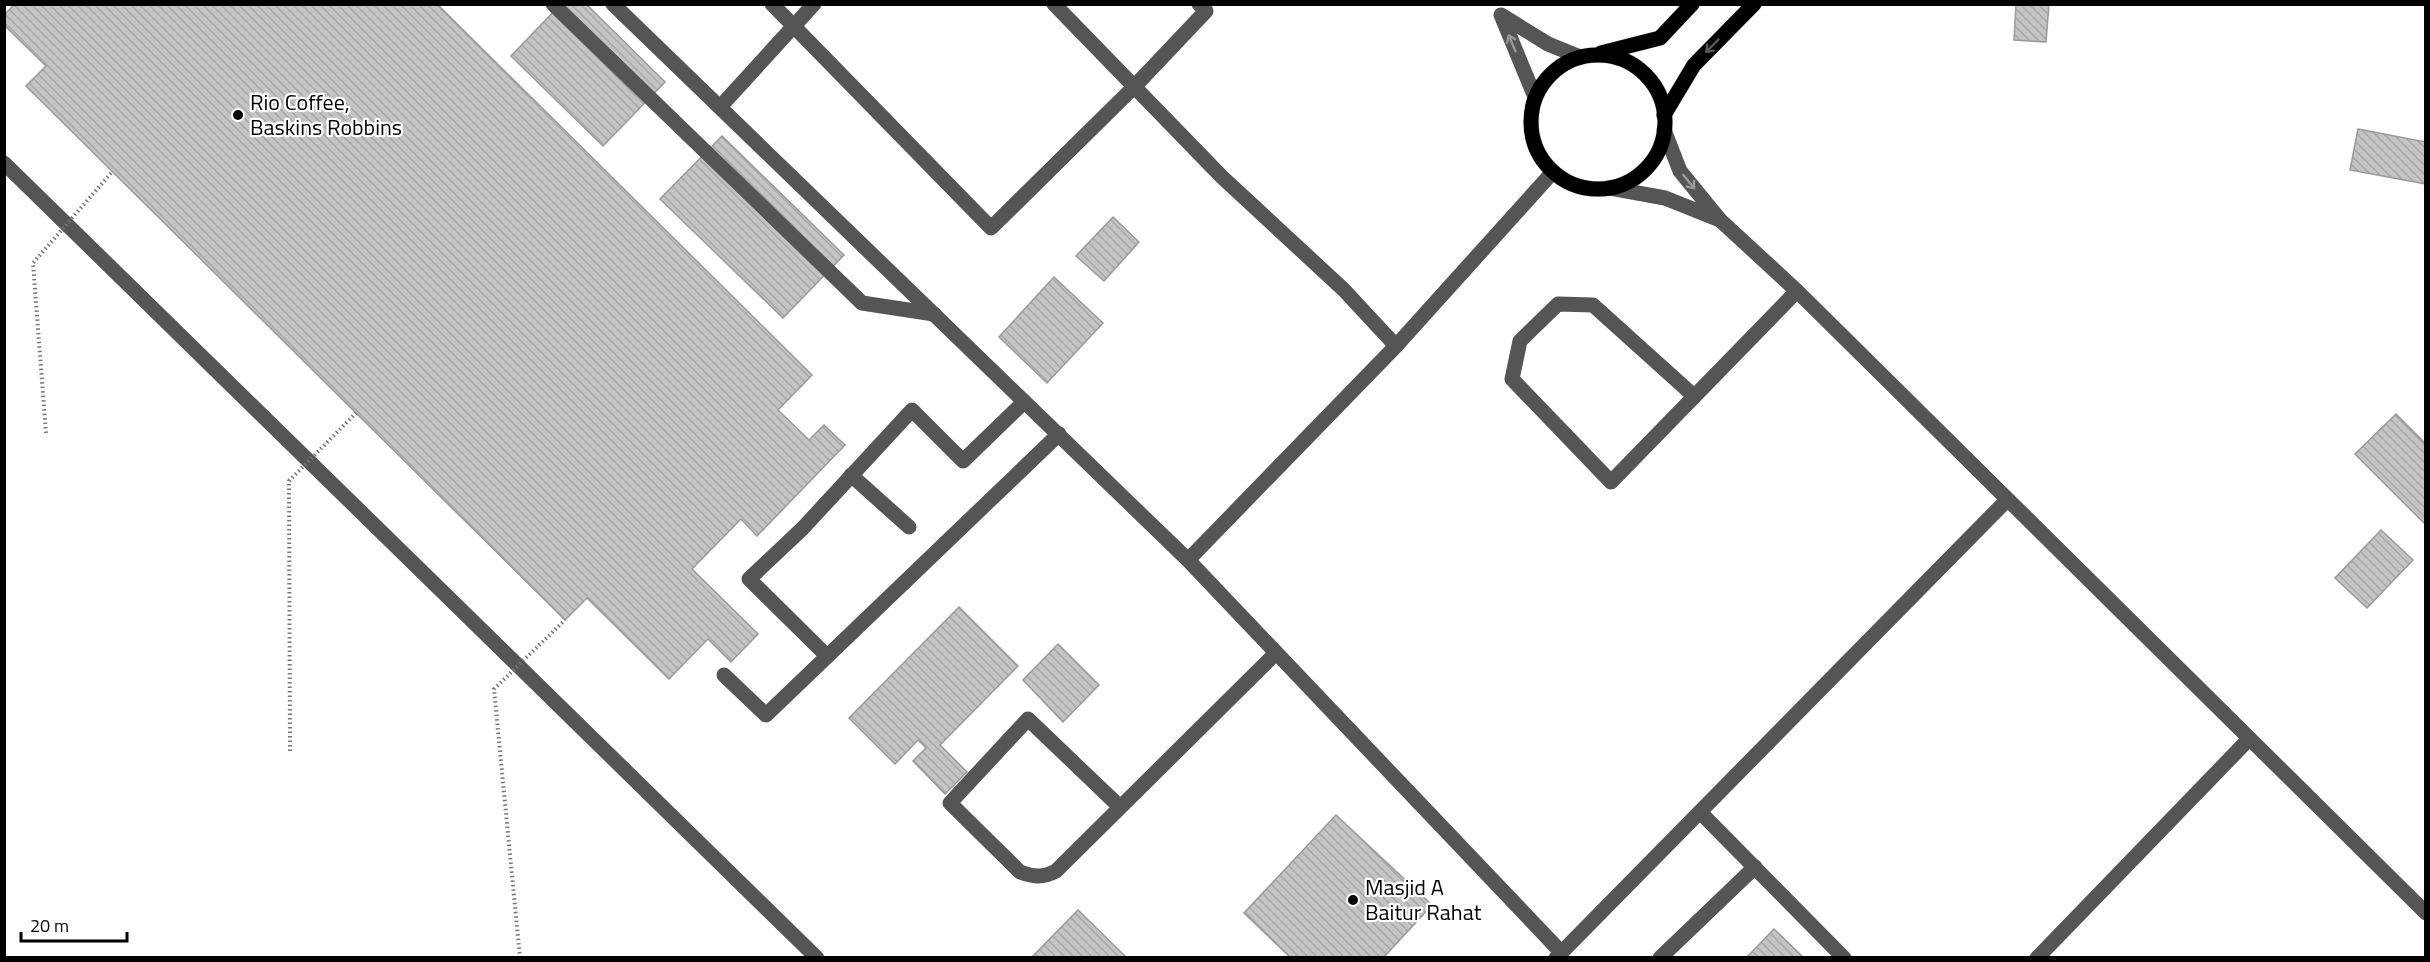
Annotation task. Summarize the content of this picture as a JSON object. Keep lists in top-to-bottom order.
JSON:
{
  "places": ["Rio Coffee, Baskins Robbins", "Masjid A Baitur Rahat"],
  "scale_bar": "20 m"
}
